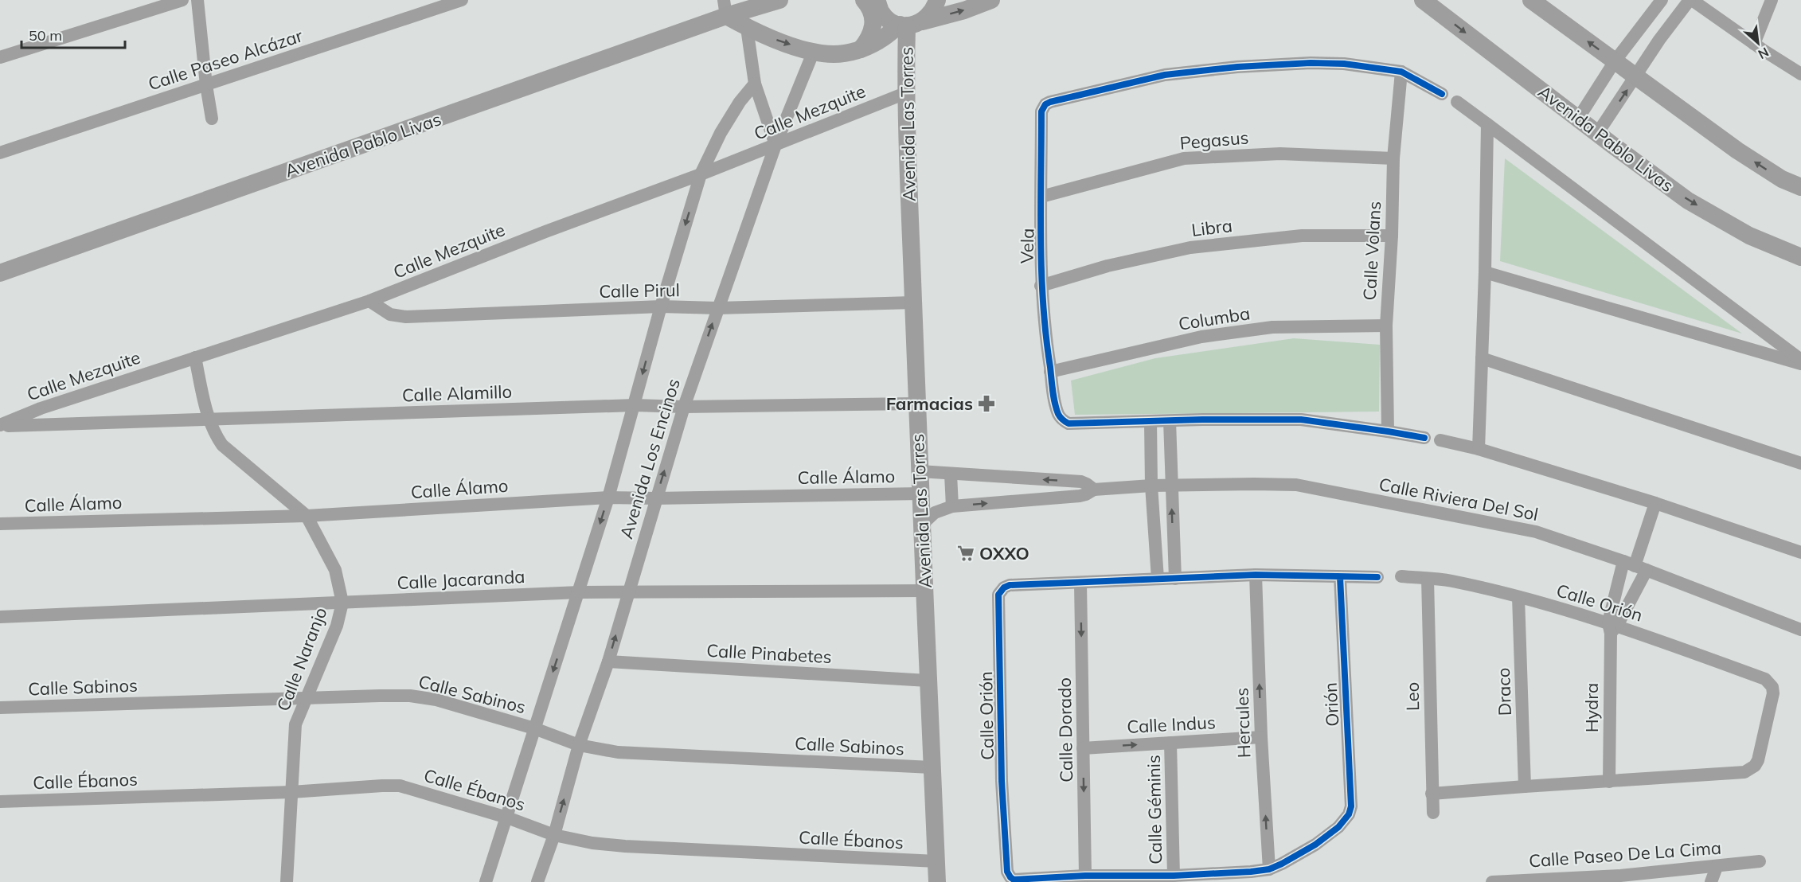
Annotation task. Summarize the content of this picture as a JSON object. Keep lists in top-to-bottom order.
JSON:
{
  "streets": {
    "street": [
      "Calle Paseo Alcázar",
      "Calle Mezquite",
      "Avenida Las Torres",
      "Avenida Pablo Livas",
      "Pegasus",
      "Libra",
      "Vela",
      "Calle Volans",
      "Calle Pirul",
      "Columba",
      "Calle Alamillo",
      "Avenida Los Encinos",
      "Calle Álamo",
      "Calle Riviera Del Sol",
      "Calle Jacaranda",
      "Calle Orión",
      "Calle Pinabetes",
      "Calle Naranjo",
      "Calle Sabinos",
      "Draco",
      "Leo",
      "Orión",
      "Hydra",
      "Hercules",
      "Calle Indus",
      "Calle Dorado",
      "Calle Ébanos",
      "Calle Géminis",
      "Calle Paseo De La Cima"
    ]
  },
  "crossings": [
    ["Calle Mezquite", "Avenida Las Torres"],
    ["Calle Mezquite", "Calle Pirul"],
    ["Calle Mezquite", "Calle Alamillo"],
    ["Calle Mezquite", "Avenida Los Encinos"],
    ["Calle Mezquite", "Calle Naranjo"],
    ["Avenida Las Torres", "Calle Pirul"],
    ["Avenida Las Torres", "Calle Alamillo"],
    ["Avenida Las Torres", "Calle Álamo"],
    ["Avenida Las Torres", "Calle Riviera Del Sol"],
    ["Avenida Las Torres", "Calle Jacaranda"],
    ["Avenida Las Torres", "Calle Pinabetes"],
    ["Avenida Las Torres", "Calle Sabinos"],
    ["Avenida Las Torres", "Calle Ébanos"],
    ["Pegasus", "Vela"],
    ["Pegasus", "Calle Volans"],
    ["Libra", "Vela"],
    ["Libra", "Calle Volans"],
    ["Vela", "Calle Volans"],
    ["Vela", "Columba"],
    ["Calle Volans", "Columba"],
    ["Calle Pirul", "Avenida Los Encinos"],
    ["Calle Alamillo", "Avenida Los Encinos"],
    ["Calle Alamillo", "Calle Naranjo"],
    ["Avenida Los Encinos", "Calle Álamo"],
    ["Avenida Los Encinos", "Calle Jacaranda"],
    ["Avenida Los Encinos", "Calle Pinabetes"],
    ["Avenida Los Encinos", "Calle Sabinos"],
    ["Avenida Los Encinos", "Calle Ébanos"],
    ["Calle Álamo", "Calle Naranjo"],
    ["Calle Riviera Del Sol", "Hydra"],
    ["Calle Jacaranda", "Calle Naranjo"],
    ["Calle Orión", "Draco"],
    ["Calle Orión", "Leo"],
    ["Calle Orión", "Orión"],
    ["Calle Orión", "Hydra"],
    ["Calle Orión", "Hercules"],
    ["Calle Orión", "Calle Dorado"],
    ["Calle Orión", "Calle Géminis"],
    ["Calle Naranjo", "Calle Sabinos"],
    ["Calle Naranjo", "Calle Ébanos"],
    ["Hercules", "Calle Indus"],
    ["Calle Indus", "Calle Dorado"],
    ["Calle Indus", "Calle Géminis"]
  ],
  "one_way": ["Hercules", "Calle Indus", "Calle Dorado"],
  "places": {
    "pharmacy": ["Farmacias"],
    "supermarket": ["OXXO"]
  },
  "scale_bar": "50 m",
  "north": "bottom right"
}
